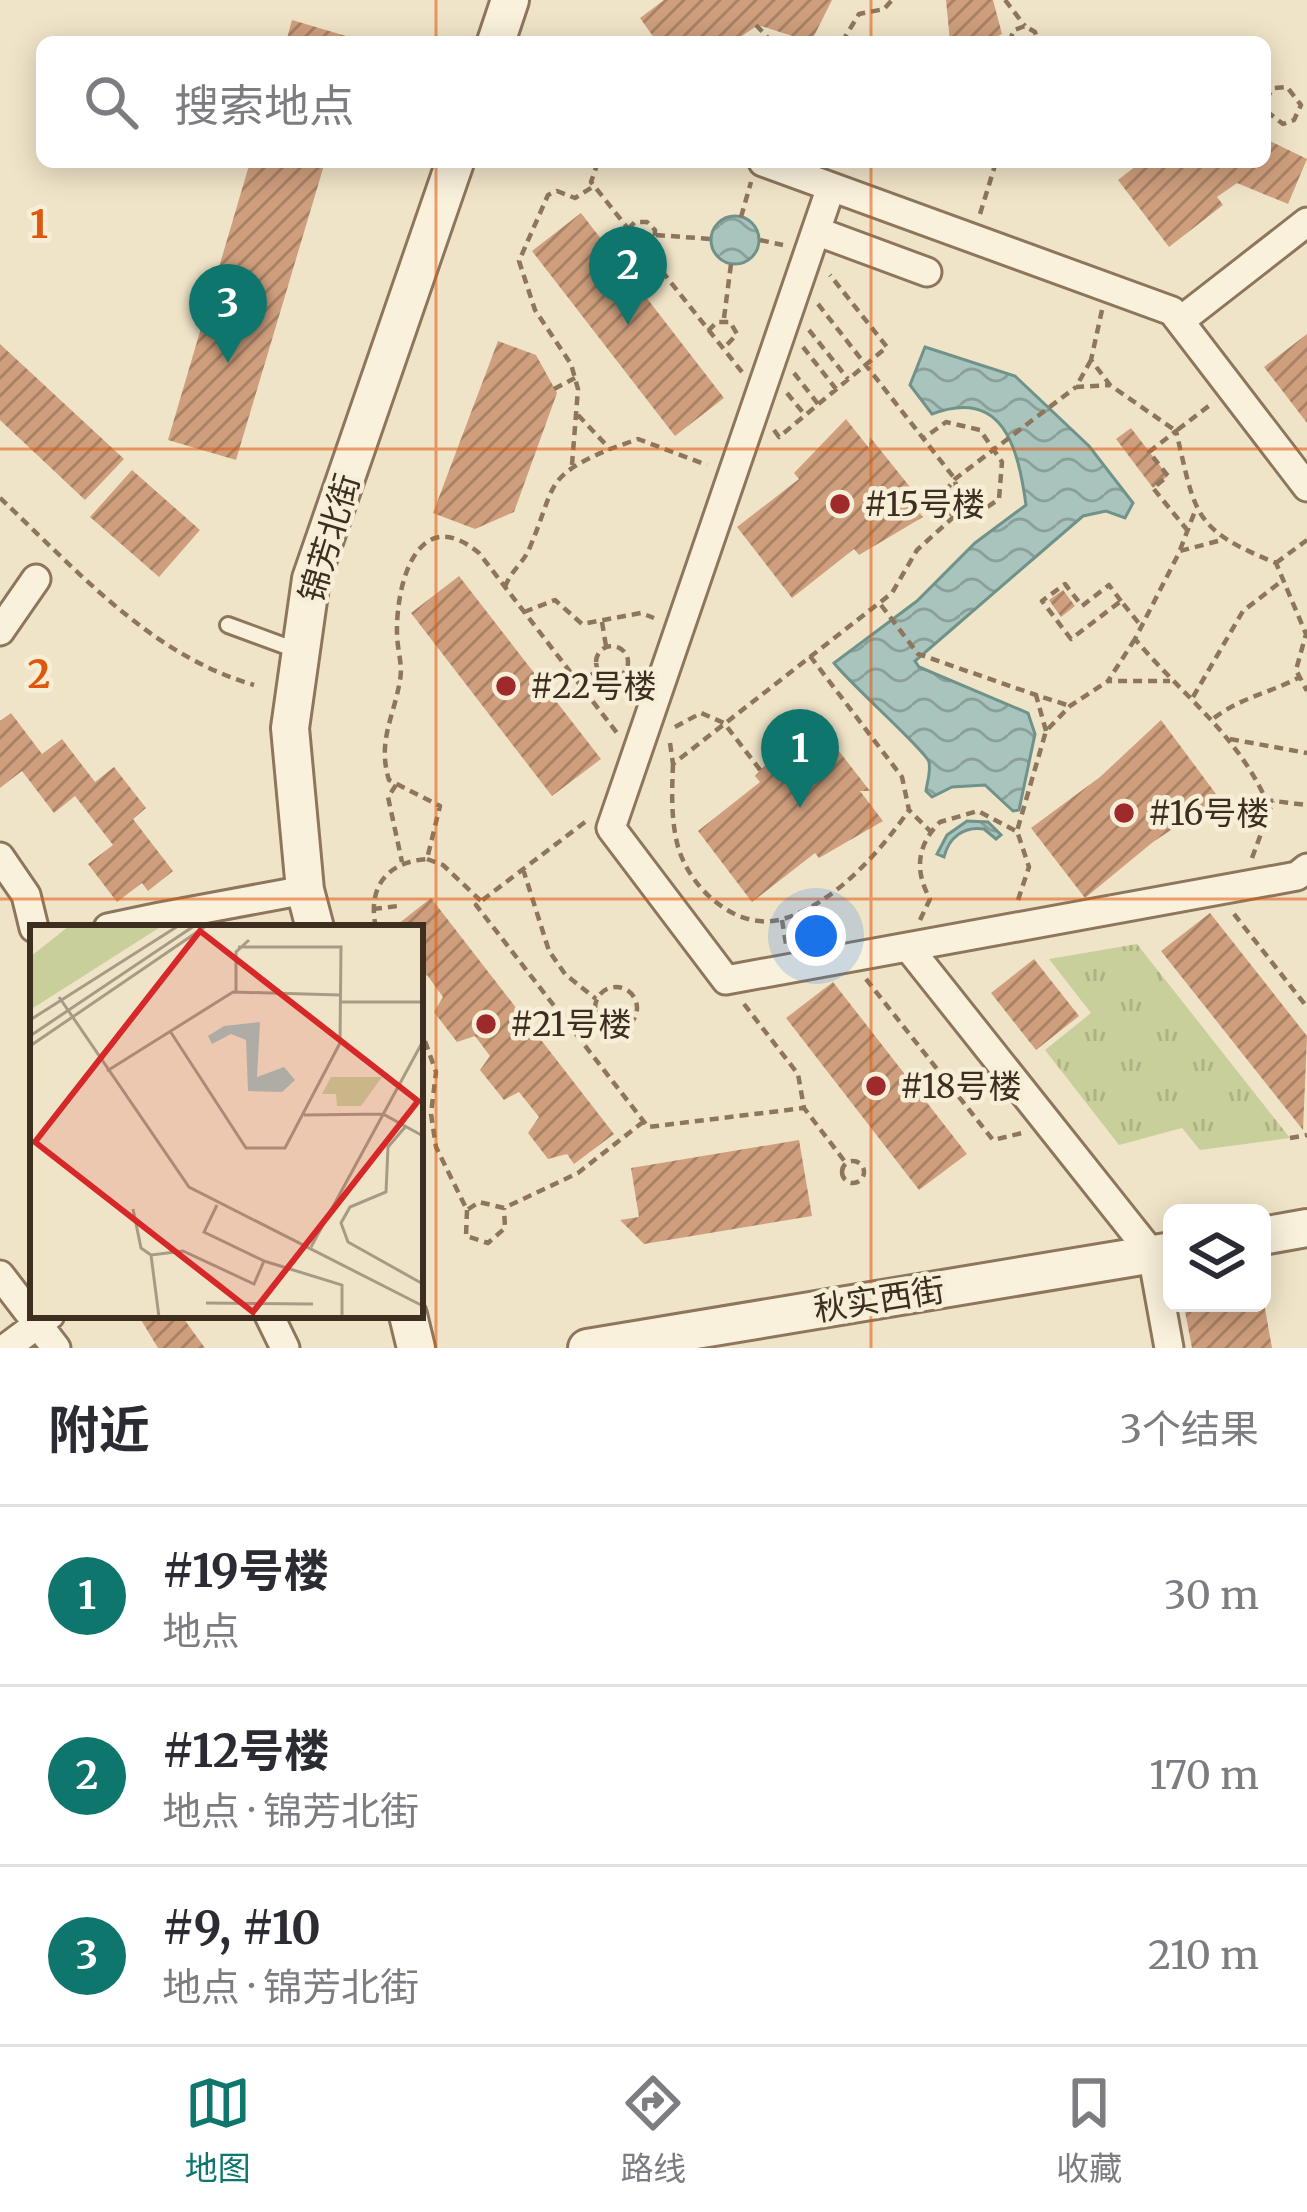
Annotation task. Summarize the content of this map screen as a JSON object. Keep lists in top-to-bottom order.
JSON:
{
  "streets": {
    "street": ["锦芳北街", "秋实西街"]
  },
  "places": [
    "#15号楼",
    "#22号楼",
    "#16号楼",
    "#21号楼",
    "#18号楼"
  ],
  "page": {
    "search": "搜索地点",
    "pins": ["2", "3", "1"],
    "heading": ["附近", "3个结果"],
    "list": [
      {
        "mark": "1",
        "name": "#19号楼",
        "note": "地点",
        "value": "30 m"
      },
      {
        "mark": "2",
        "name": "#12号楼",
        "note": "地点 · 锦芳北街",
        "value": "170 m"
      },
      {
        "mark": "3",
        "name": "#9, #10",
        "note": "地点 · 锦芳北街",
        "value": "210 m"
      }
    ],
    "nav": ["地图", "路线", "收藏"]
  },
  "grid": {
    "rows": ["1", "2"]
  }
}
